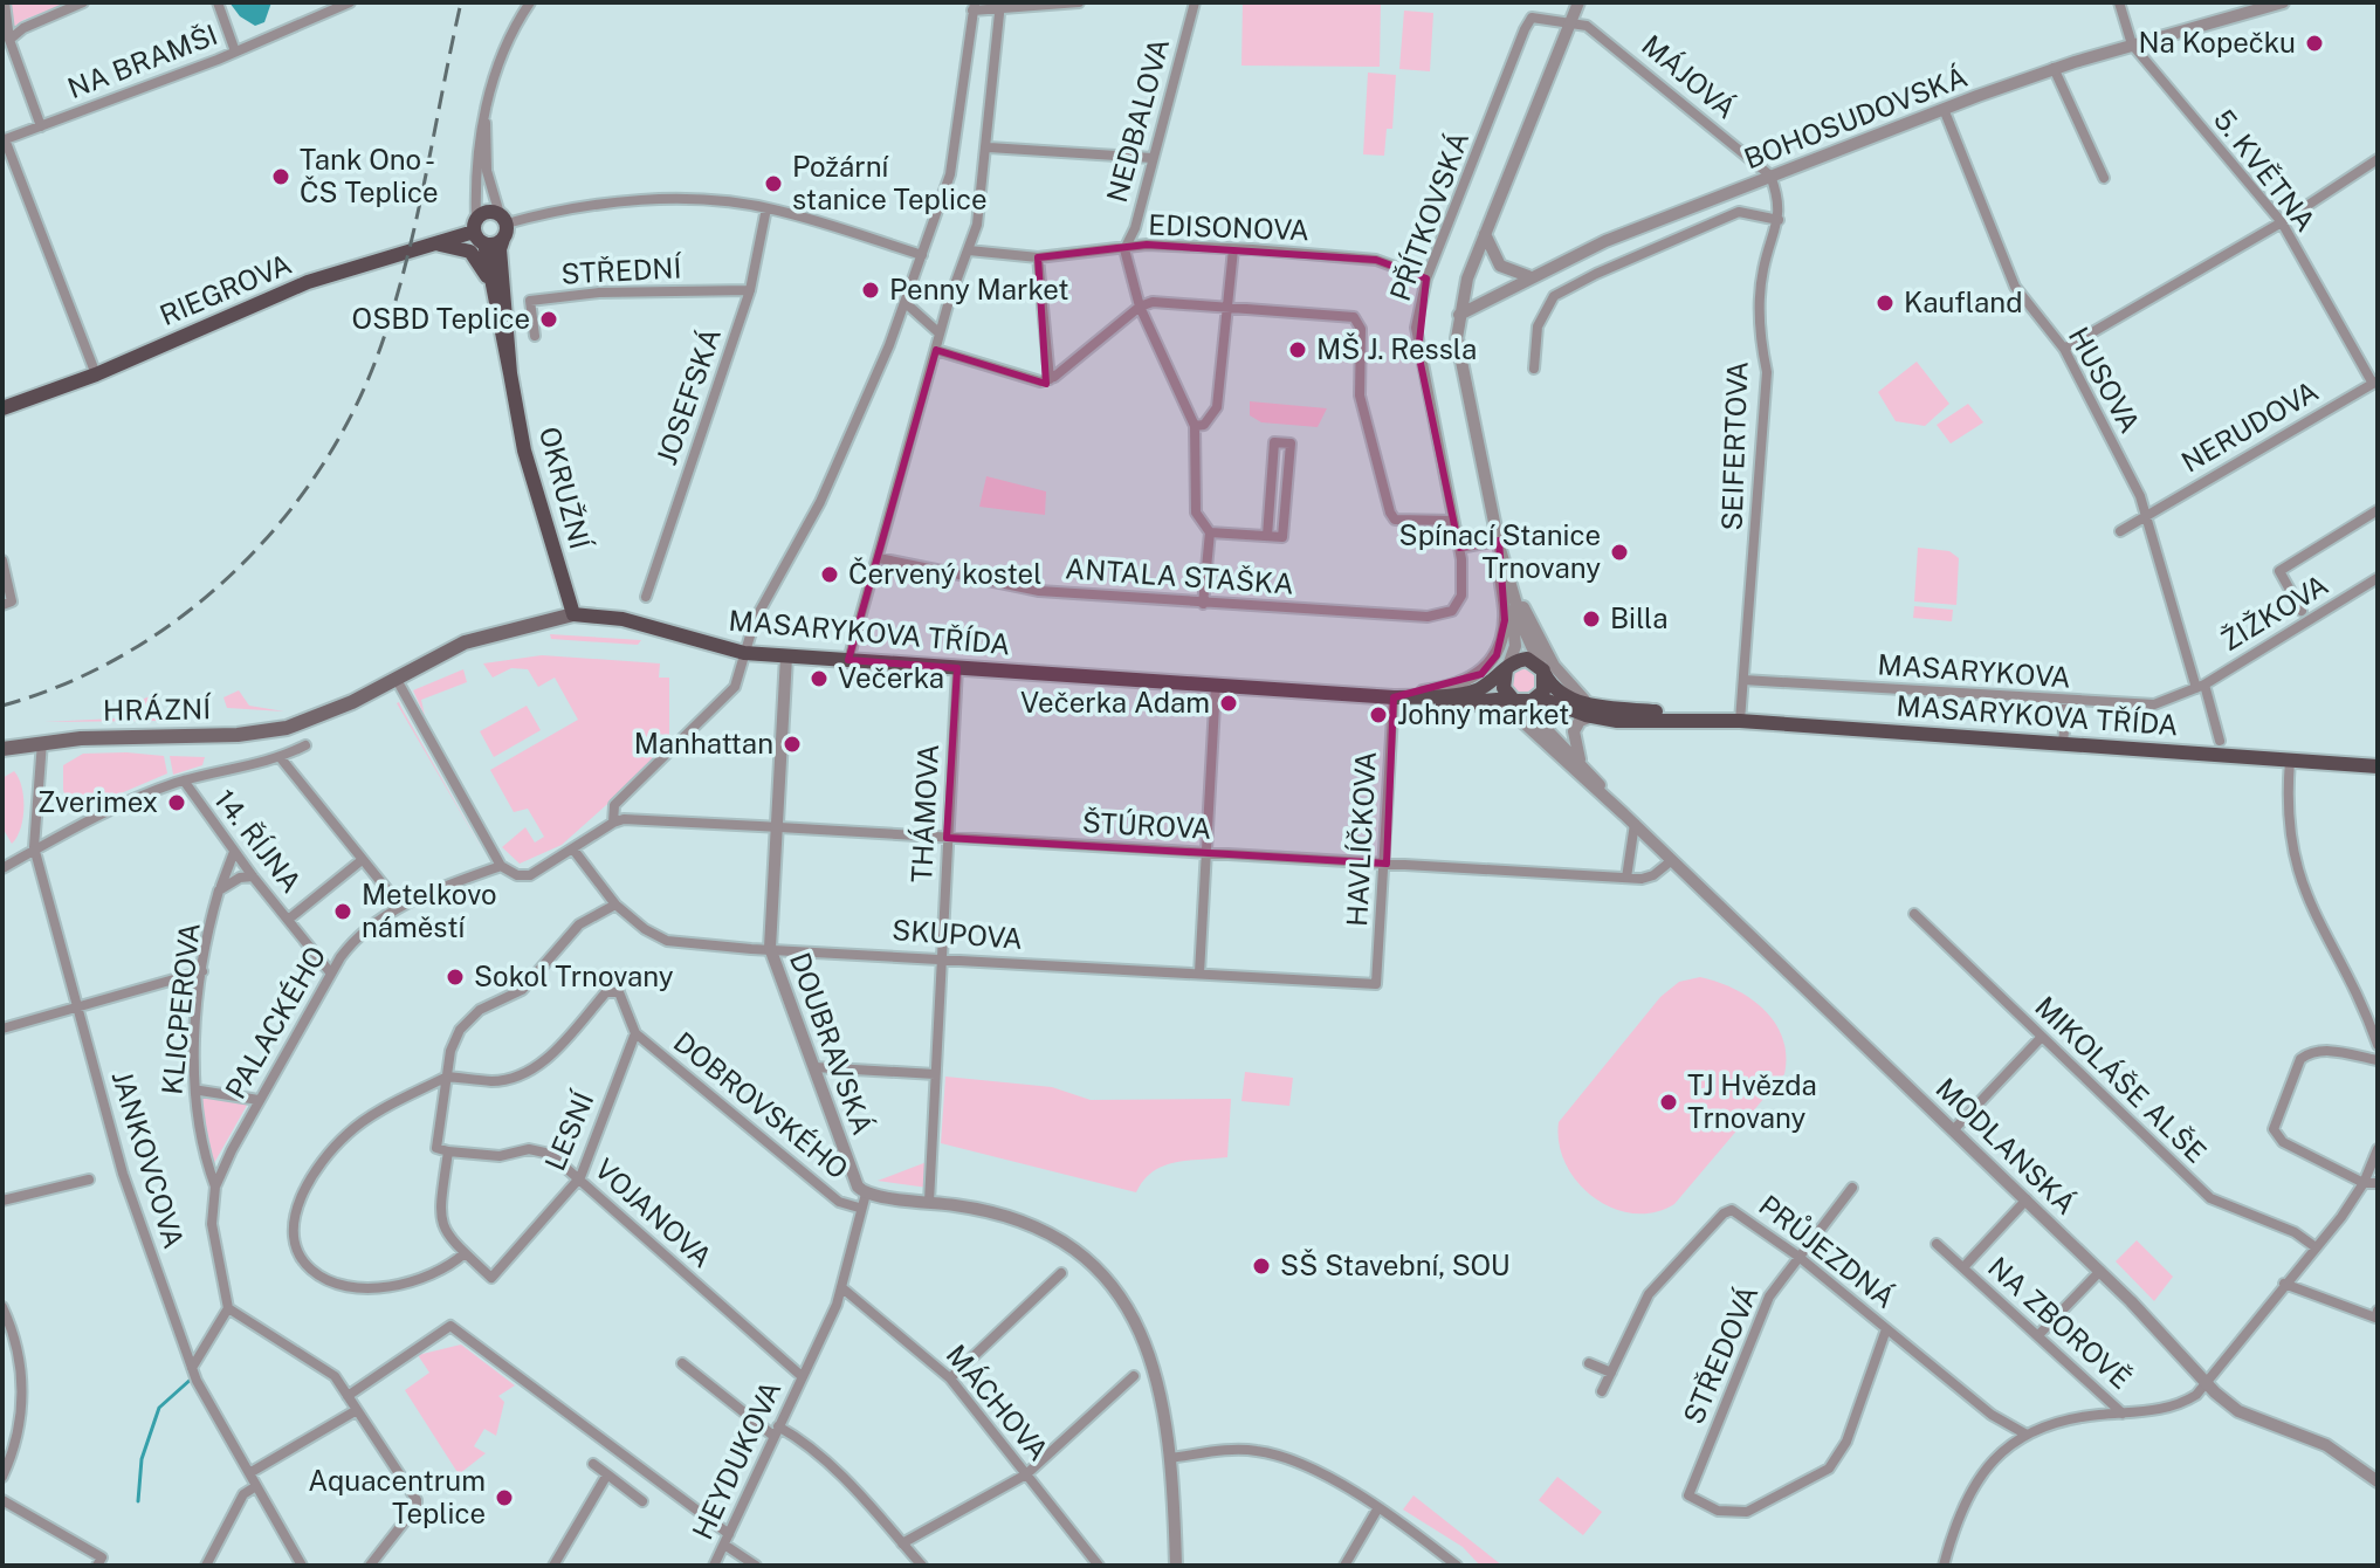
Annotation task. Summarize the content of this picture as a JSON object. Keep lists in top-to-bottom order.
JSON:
{
  "streets": {
    "main road": [
      "RIEGROVA",
      "OKRUŽNÍ",
      "MASARYKOVA TŘÍDA",
      "HRÁZNÍ"
    ],
    "street": [
      "NA BRAMŠI",
      "MÁJOVÁ",
      "BOHOSUDOVSKÁ",
      "NEDBALOVA",
      "5. KVĚTNA",
      "PŘÍTKOVSKÁ",
      "EDISONOVA",
      "STŘEDNÍ",
      "HUSOVA",
      "JOSEFSKÁ",
      "NERUDOVA",
      "SEIFERTOVA",
      "ANTALA STAŠKA",
      "ŽIŽKOVA",
      "MASARYKOVA",
      "THÁMOVA",
      "ŠTÚROVA",
      "HAVLÍČKOVA",
      "14. ŘÍJNA",
      "SKUPOVA",
      "KLICPEROVA",
      "PALACKÉHO",
      "DOUBRAVSKÁ",
      "MIKOLÁŠE ALŠE",
      "DOBROVSKÉHO",
      "LESNÍ",
      "MODLANSKÁ",
      "JANKOVCOVA",
      "VOJANOVA",
      "PRŮJEZDNÁ",
      "NA ZBOROVĚ",
      "STŘEDOVÁ",
      "MÁCHOVA",
      "HEYDUKOVA"
    ]
  },
  "crossings": [
    ["MÁJOVÁ", "BOHOSUDOVSKÁ"],
    ["MÁJOVÁ", "PŘÍTKOVSKÁ"],
    ["MÁJOVÁ", "SEIFERTOVA"],
    ["BOHOSUDOVSKÁ", "5. KVĚTNA"],
    ["BOHOSUDOVSKÁ", "PŘÍTKOVSKÁ"],
    ["BOHOSUDOVSKÁ", "HUSOVA"],
    ["BOHOSUDOVSKÁ", "SEIFERTOVA"],
    ["NEDBALOVA", "EDISONOVA"],
    ["5. KVĚTNA", "NERUDOVA"],
    ["PŘÍTKOVSKÁ", "EDISONOVA"],
    ["PŘÍTKOVSKÁ", "ANTALA STAŠKA"],
    ["PŘÍTKOVSKÁ", "MASARYKOVA TŘÍDA"],
    ["STŘEDNÍ", "JOSEFSKÁ"],
    ["RIEGROVA", "OKRUŽNÍ"],
    ["HUSOVA", "NERUDOVA"],
    ["HUSOVA", "ŽIŽKOVA"],
    ["HUSOVA", "MASARYKOVA"],
    ["SEIFERTOVA", "MASARYKOVA TŘÍDA"],
    ["SEIFERTOVA", "MASARYKOVA"],
    ["OKRUŽNÍ", "MASARYKOVA TŘÍDA"],
    ["ŽIŽKOVA", "MASARYKOVA"],
    ["MASARYKOVA TŘÍDA", "HRÁZNÍ"],
    ["MASARYKOVA TŘÍDA", "THÁMOVA"],
    ["MASARYKOVA TŘÍDA", "HAVLÍČKOVA"],
    ["MASARYKOVA TŘÍDA", "PALACKÉHO"],
    ["MASARYKOVA TŘÍDA", "DOUBRAVSKÁ"],
    ["HRÁZNÍ", "JANKOVCOVA"],
    ["THÁMOVA", "ŠTÚROVA"],
    ["THÁMOVA", "SKUPOVA"],
    ["ŠTÚROVA", "HAVLÍČKOVA"],
    ["ŠTÚROVA", "PALACKÉHO"],
    ["ŠTÚROVA", "DOUBRAVSKÁ"],
    ["ŠTÚROVA", "MODLANSKÁ"],
    ["HAVLÍČKOVA", "SKUPOVA"],
    ["14. ŘÍJNA", "KLICPEROVA"],
    ["14. ŘÍJNA", "PALACKÉHO"],
    ["SKUPOVA", "PALACKÉHO"],
    ["SKUPOVA", "DOUBRAVSKÁ"],
    ["KLICPEROVA", "PALACKÉHO"],
    ["DOBROVSKÉHO", "LESNÍ"],
    ["LESNÍ", "VOJANOVA"],
    ["MODLANSKÁ", "NA ZBOROVĚ"],
    ["VOJANOVA", "HEYDUKOVA"],
    ["PRŮJEZDNÁ", "STŘEDOVÁ"]
  ],
  "places": [
    "Na Kopečku",
    "Tank Ono - ČS Teplice",
    "Požární stanice Teplice",
    "Penny Market",
    "Kaufland",
    "OSBD Teplice",
    "MŠ J. Ressla",
    "Spínací Stanice Trnovany",
    "Červený kostel",
    "Billa",
    "Večerka",
    "Večerka Adam",
    "Johny market",
    "Manhattan",
    "Zverimex",
    "Metelkovo náměstí",
    "Sokol Trnovany",
    "TJ Hvězda Trnovany",
    "SŠ Stavební, SOU",
    "Aquacentrum Teplice"
  ]
}
